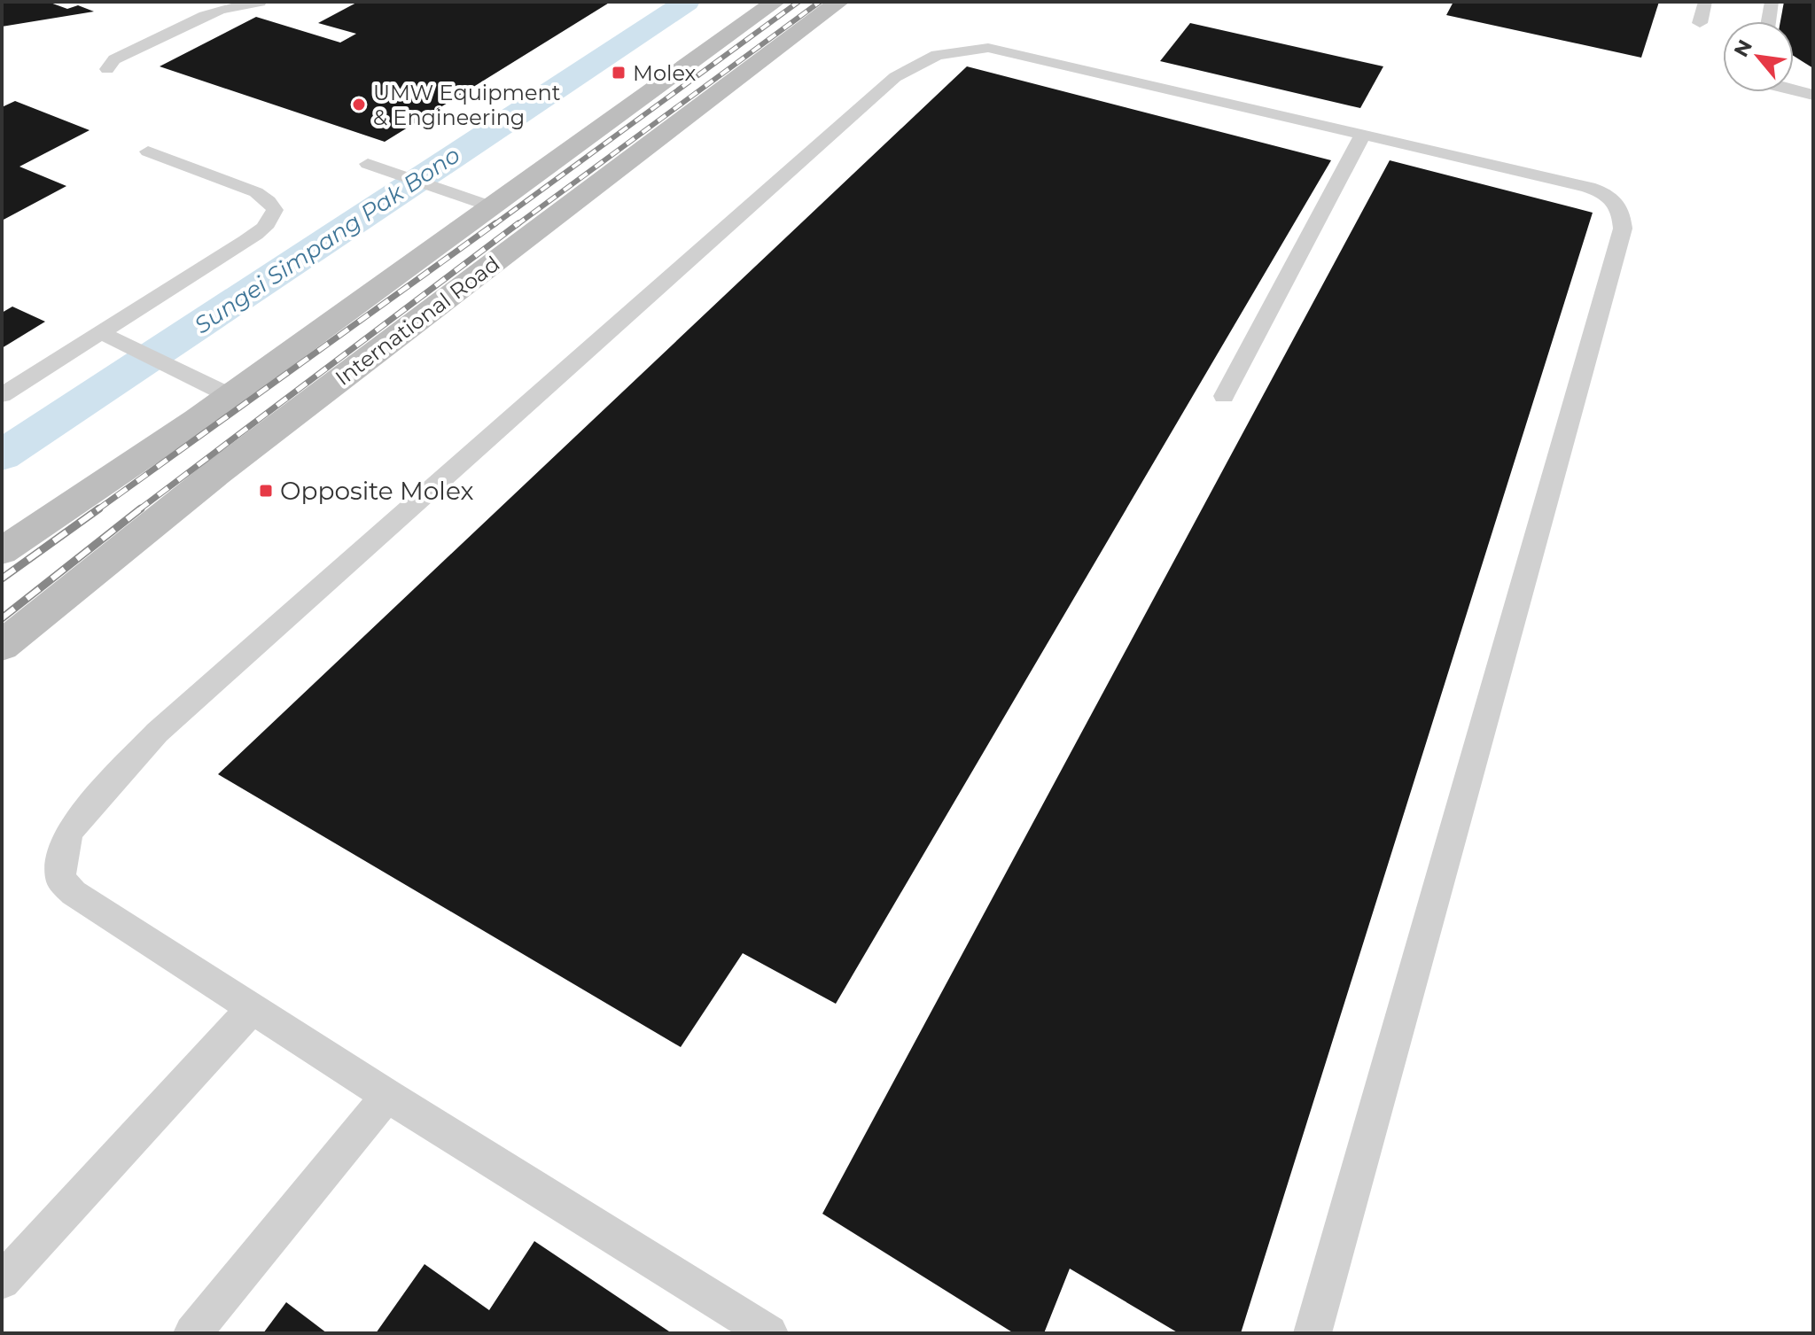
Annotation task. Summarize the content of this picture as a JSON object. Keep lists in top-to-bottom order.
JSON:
{
  "streets": {
    "main road": ["International Road"]
  },
  "water": ["Sungei Simpang Pak Bono"],
  "places": {
    "transit": ["Molex", "Opposite Molex"],
    "other": ["UMW Equipment & Engineering"]
  },
  "north": "top left"
}
